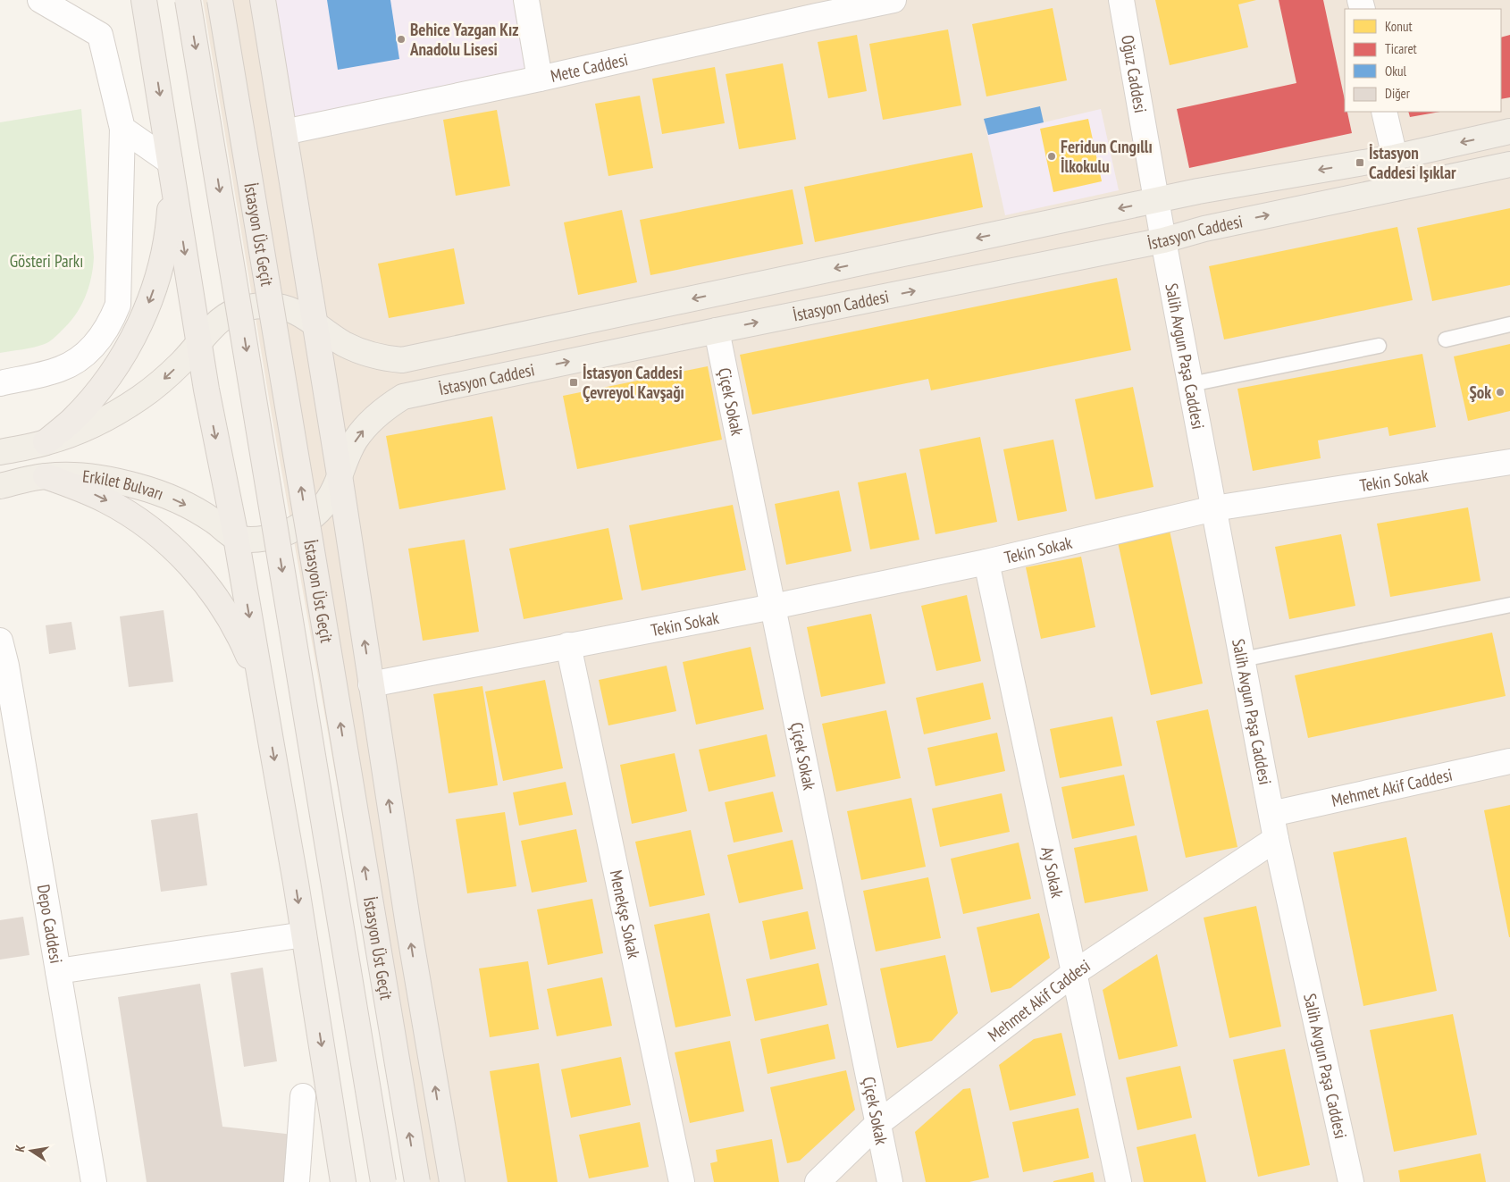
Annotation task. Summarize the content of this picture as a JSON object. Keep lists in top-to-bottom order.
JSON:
{
  "streets": {
    "highway": ["İstasyon Üst Geçit"],
    "main road": ["İstasyon Caddesi", "Erkilet Bulvarı"],
    "street": [
      "Mete Caddesi",
      "Oğuz Caddesi",
      "Salih Avgun Paşa Caddesi",
      "Çiçek Sokak",
      "Tekin Sokak",
      "Mehmet Akif Caddesi",
      "Ay Sokak",
      "Menekşe Sokak",
      "Depo Caddesi"
    ]
  },
  "crossings": [
    ["Oğuz Caddesi", "İstasyon Caddesi"],
    ["Oğuz Caddesi", "Salih Avgun Paşa Caddesi"],
    ["İstasyon Caddesi", "Salih Avgun Paşa Caddesi"],
    ["İstasyon Caddesi", "Çiçek Sokak"],
    ["İstasyon Caddesi", "Erkilet Bulvarı"],
    ["Salih Avgun Paşa Caddesi", "Tekin Sokak"],
    ["Salih Avgun Paşa Caddesi", "Mehmet Akif Caddesi"],
    ["Çiçek Sokak", "Tekin Sokak"],
    ["Çiçek Sokak", "Mehmet Akif Caddesi"],
    ["Tekin Sokak", "Ay Sokak"],
    ["Tekin Sokak", "Menekşe Sokak"],
    ["Mehmet Akif Caddesi", "Ay Sokak"]
  ],
  "one_way": ["Erkilet Bulvarı"],
  "parks": ["Gösteri Parkı"],
  "places": {
    "other": ["Behice Yazgan Kız Anadolu Lisesi", "Feridun Cıngıllı İlkokulu", "Şok"],
    "transit": ["İstasyon Caddesi Işıklar", "İstasyon Caddesi Çevreyol Kavşağı"]
  },
  "legend": [
    "Konut",
    "Ticaret",
    "Okul",
    "Diğer"
  ],
  "north": "left"
}
